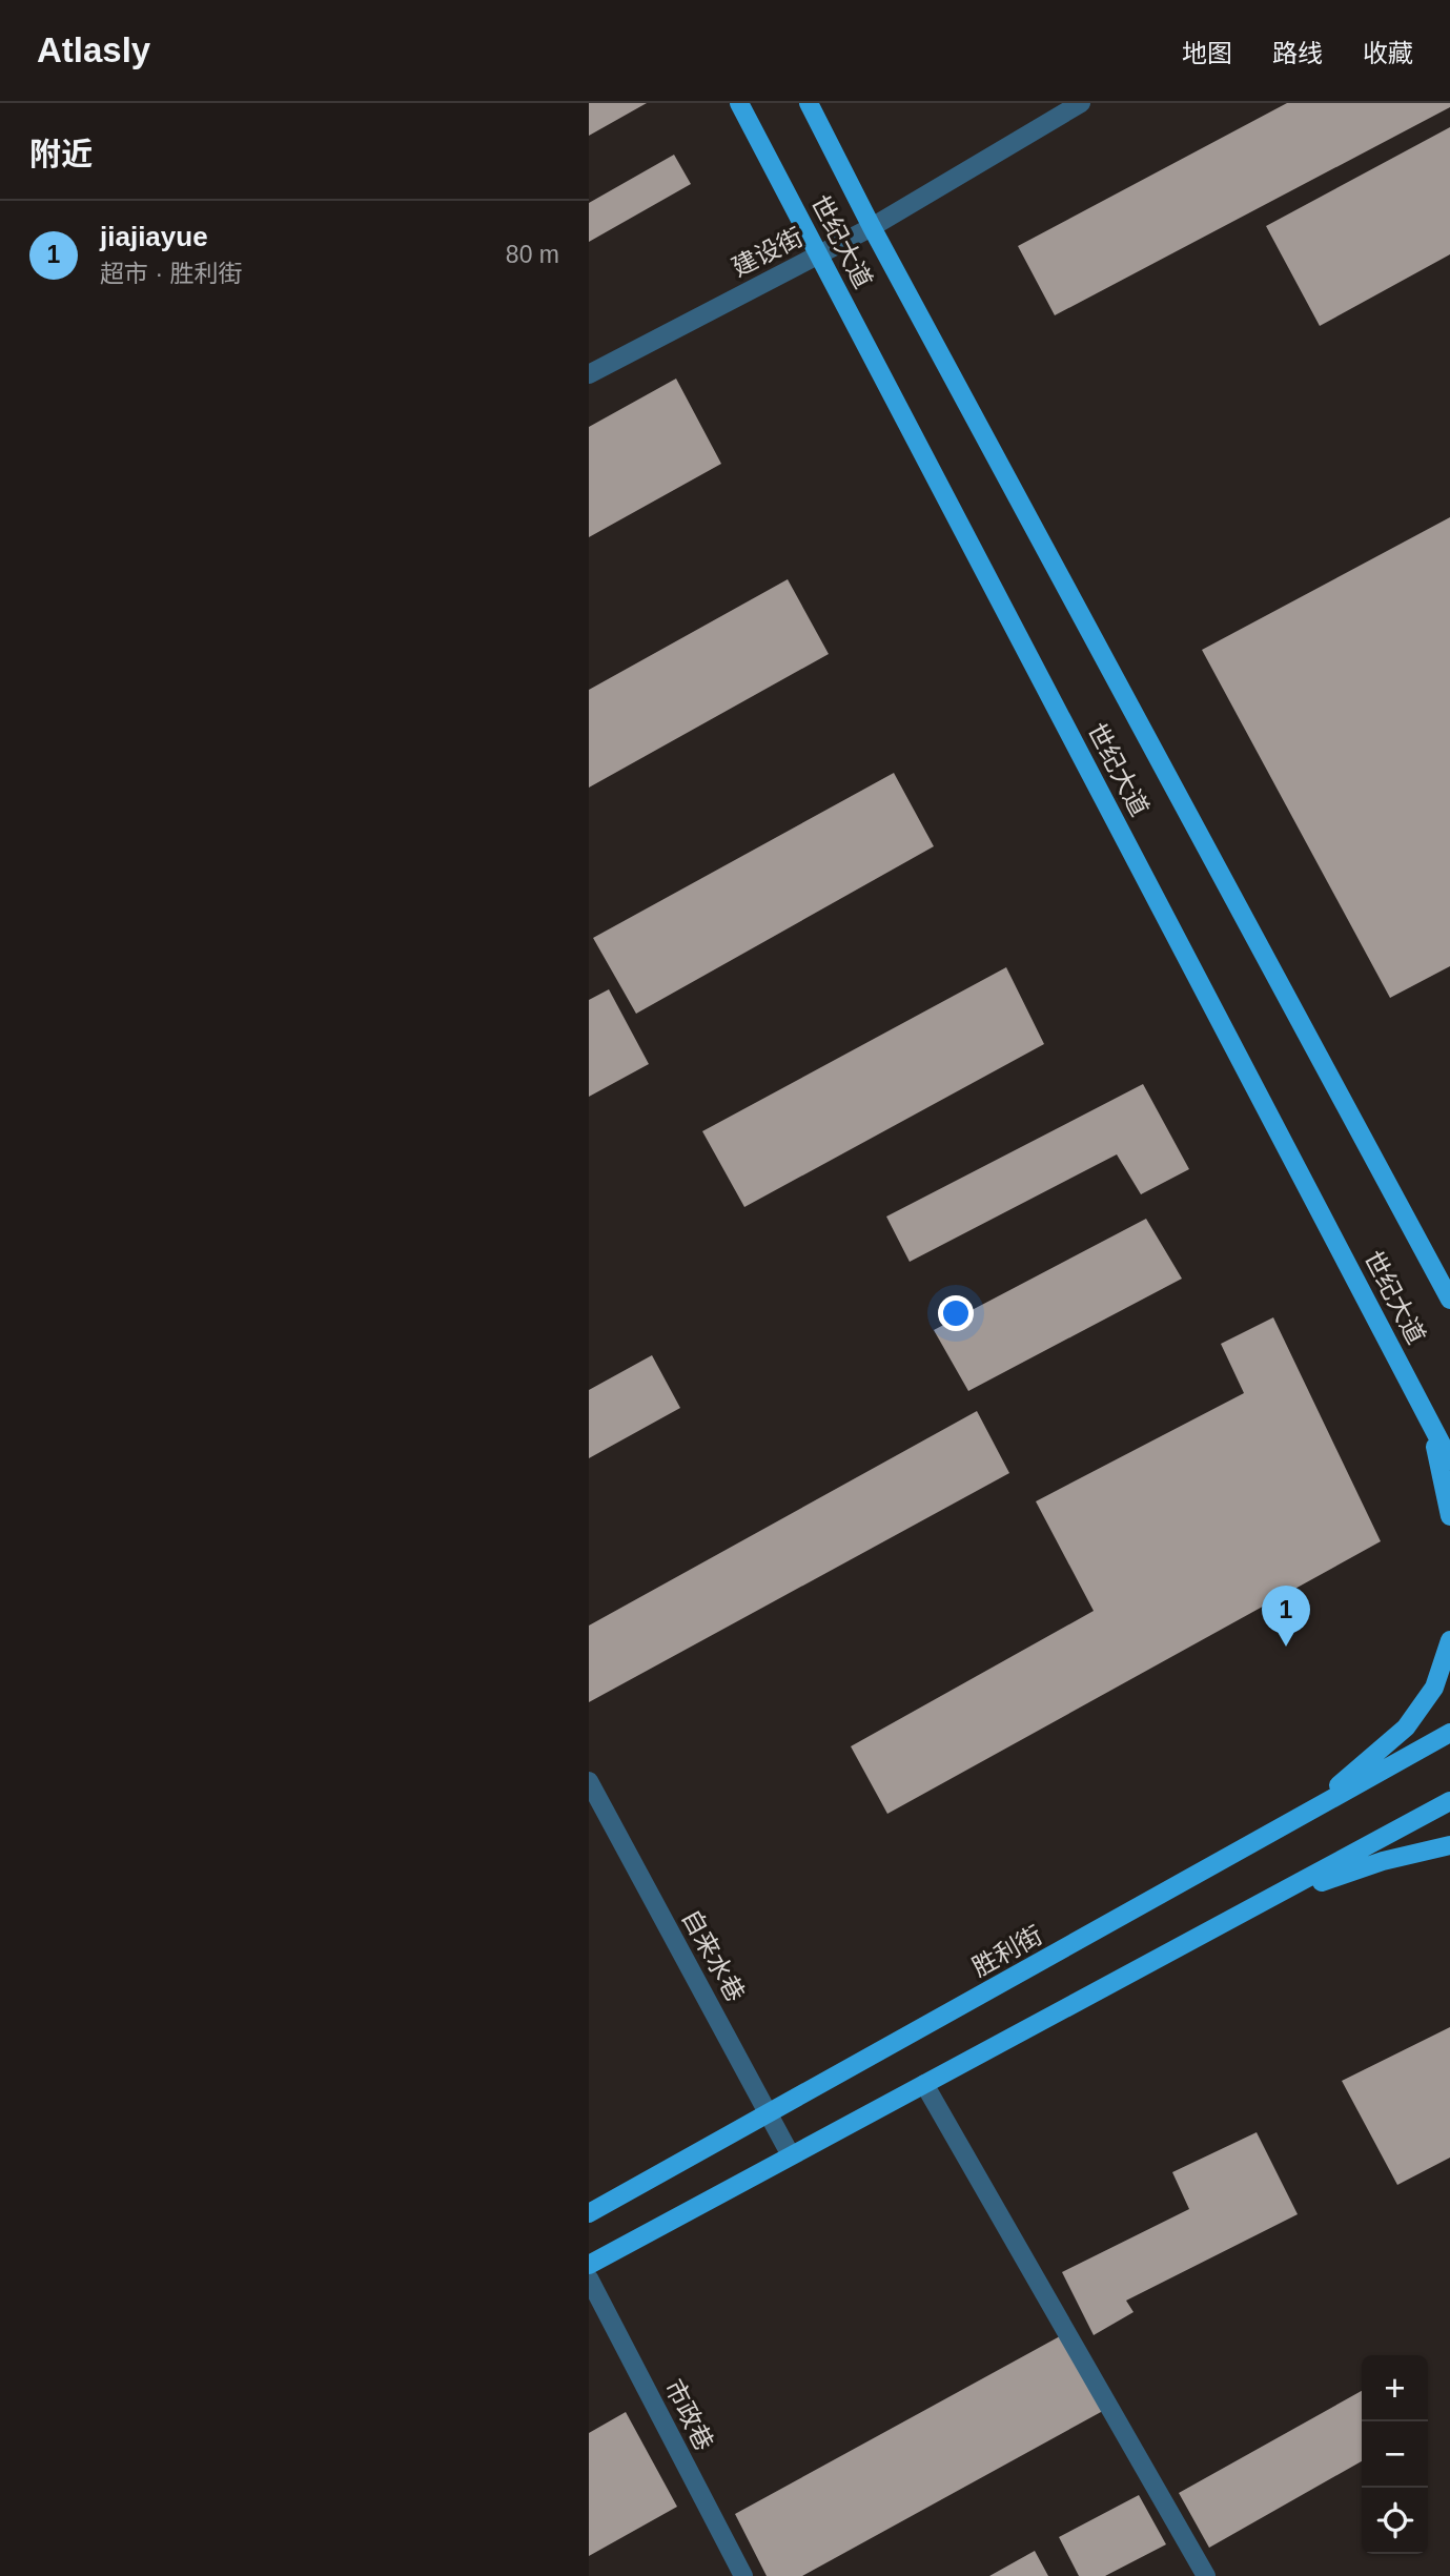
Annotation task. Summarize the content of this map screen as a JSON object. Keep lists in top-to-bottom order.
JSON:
{
  "streets": {
    "main road": ["世纪大道", "胜利街"],
    "street": ["建设街", "自来水巷", "市政巷"]
  },
  "crossings": [
    ["世纪大道", "建设街"],
    ["胜利街", "自来水巷"]
  ],
  "page": {
    "header": "Atlasly",
    "nav": ["地图", "路线", "收藏"],
    "heading": "附近",
    "list": [
      {
        "mark": "1",
        "name": "jiajiayue",
        "note": "超市 · 胜利街",
        "value": "80 m"
      }
    ],
    "pins": "1",
    "map_buttons": ["+", "−"]
  }
}
